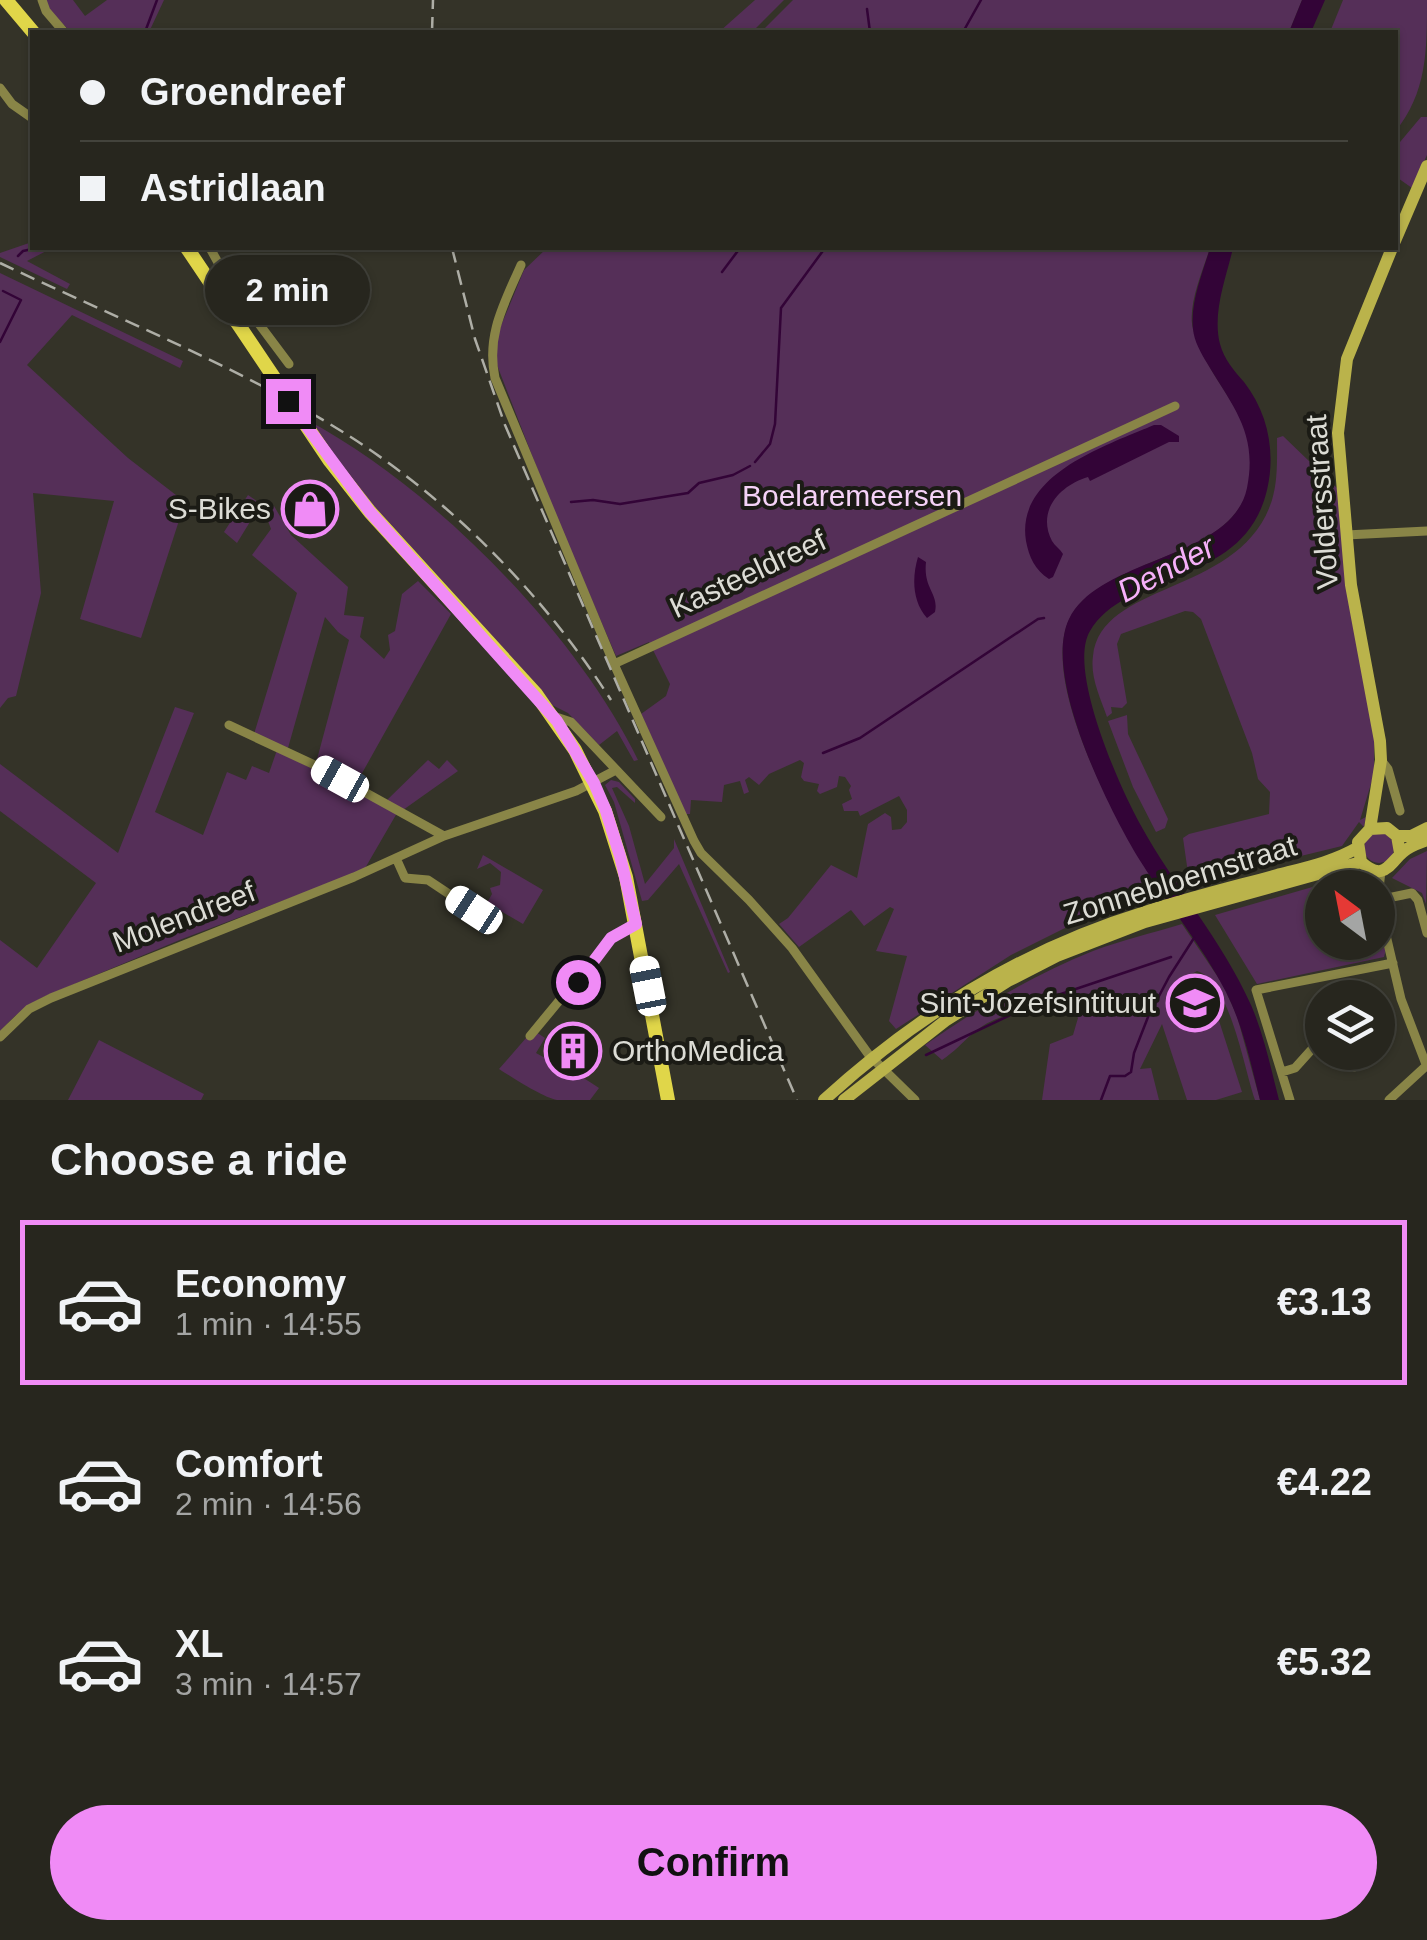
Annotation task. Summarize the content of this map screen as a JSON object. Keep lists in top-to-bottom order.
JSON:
{
  "streets": {
    "main road": ["Voldersstraat", "Zonnebloemstraat"],
    "street": ["Kasteeldreef", "Molendreef"]
  },
  "crossings": [
    ["Voldersstraat", "Zonnebloemstraat"]
  ],
  "water": ["Dender"],
  "parks": ["Boelaremeersen"],
  "places": {
    "shop": ["S-Bikes"],
    "school or university": ["Sint-Jozefsintituut"],
    "building": ["OrthoMedica"]
  },
  "north": "top left",
  "page": {
    "banner": ["Groendreef", "Astridlaan"],
    "bubble": "2 min",
    "heading": "Choose a ride",
    "list": [
      {
        "name": "Economy",
        "note": "1 min · 14:55",
        "value": "€3.13"
      },
      {
        "name": "Comfort",
        "note": "2 min · 14:56",
        "value": "€4.22"
      },
      {
        "name": "XL",
        "note": "3 min · 14:57",
        "value": "€5.32"
      }
    ],
    "buttons": "Confirm"
  }
}
